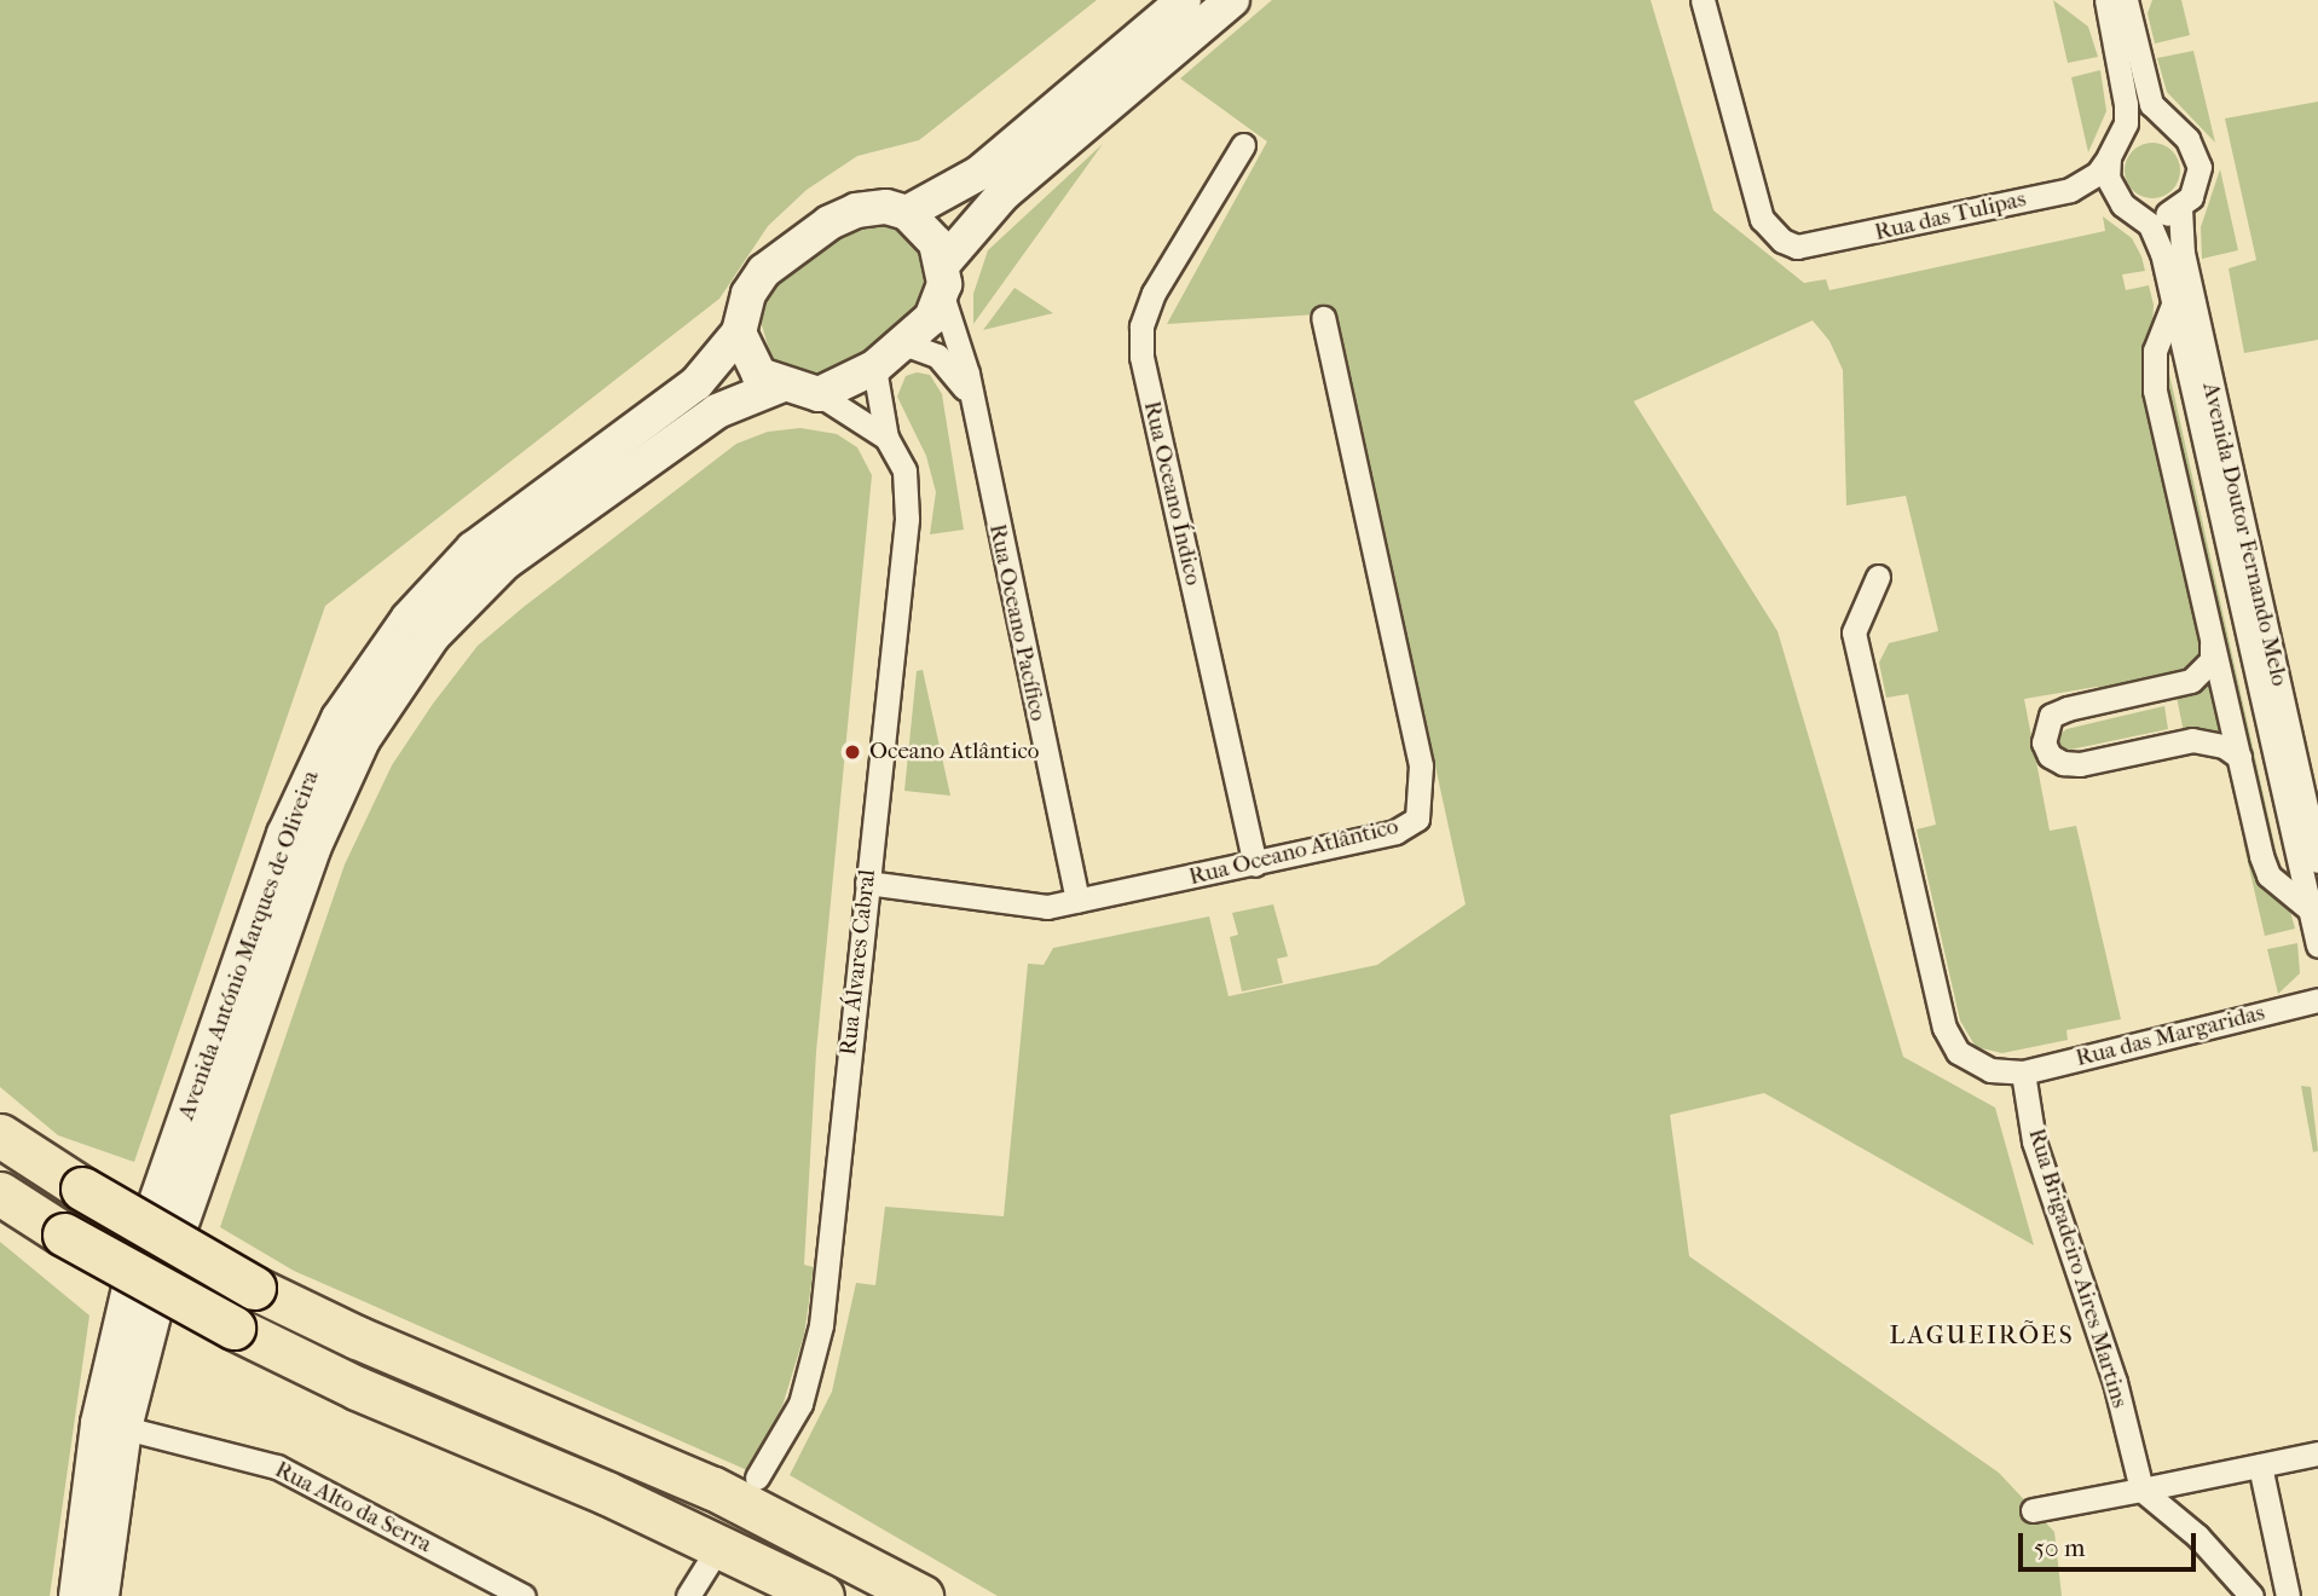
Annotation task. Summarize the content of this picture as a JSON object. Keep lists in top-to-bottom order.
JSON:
{
  "streets": {
    "main road": ["Avenida António Marques de Oliveira"],
    "street": [
      "Rua das Tulipas",
      "Rua Oceano Índico",
      "Avenida Doutor Fernando Melo",
      "Rua Oceano Pacífico",
      "Rua Oceano Atlântico",
      "Rua Álvares Cabral",
      "Rua das Margaridas",
      "Rua Brigadeiro Aires Martins",
      "Rua Alto da Serra"
    ]
  },
  "crossings": [
    ["Rua Oceano Índico", "Rua Oceano Atlântico"],
    ["Rua Oceano Pacífico", "Rua Oceano Atlântico"],
    ["Rua Oceano Pacífico", "Avenida António Marques de Oliveira"],
    ["Rua Oceano Pacífico", "Rua Álvares Cabral"],
    ["Rua Oceano Atlântico", "Rua Álvares Cabral"],
    ["Avenida António Marques de Oliveira", "Rua Álvares Cabral"],
    ["Avenida António Marques de Oliveira", "Rua Alto da Serra"],
    ["Rua das Margaridas", "Rua Brigadeiro Aires Martins"]
  ],
  "districts": ["LAGUEIRÕES"],
  "places": ["Oceano Atlântico"],
  "scale_bar": "50 m"
}
